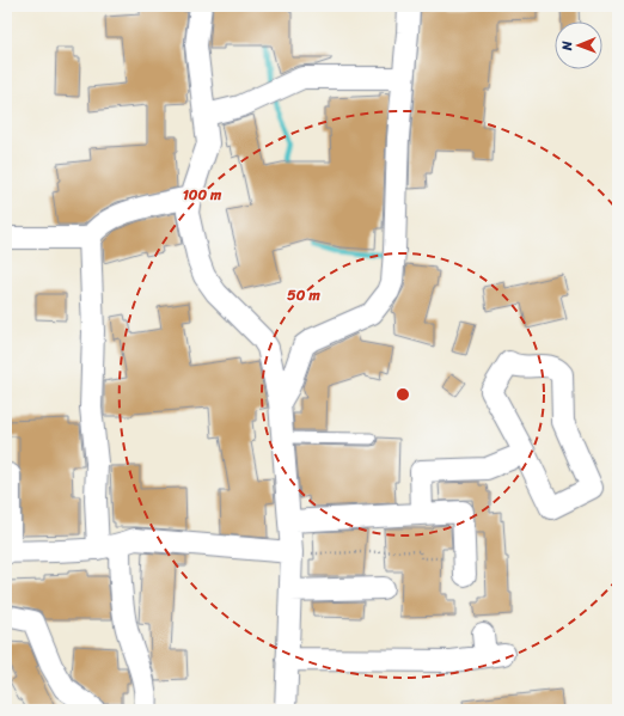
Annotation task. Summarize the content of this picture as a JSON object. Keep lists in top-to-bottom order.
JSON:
{
  "north": "left",
  "rings": ["100 m", "50 m"]
}
